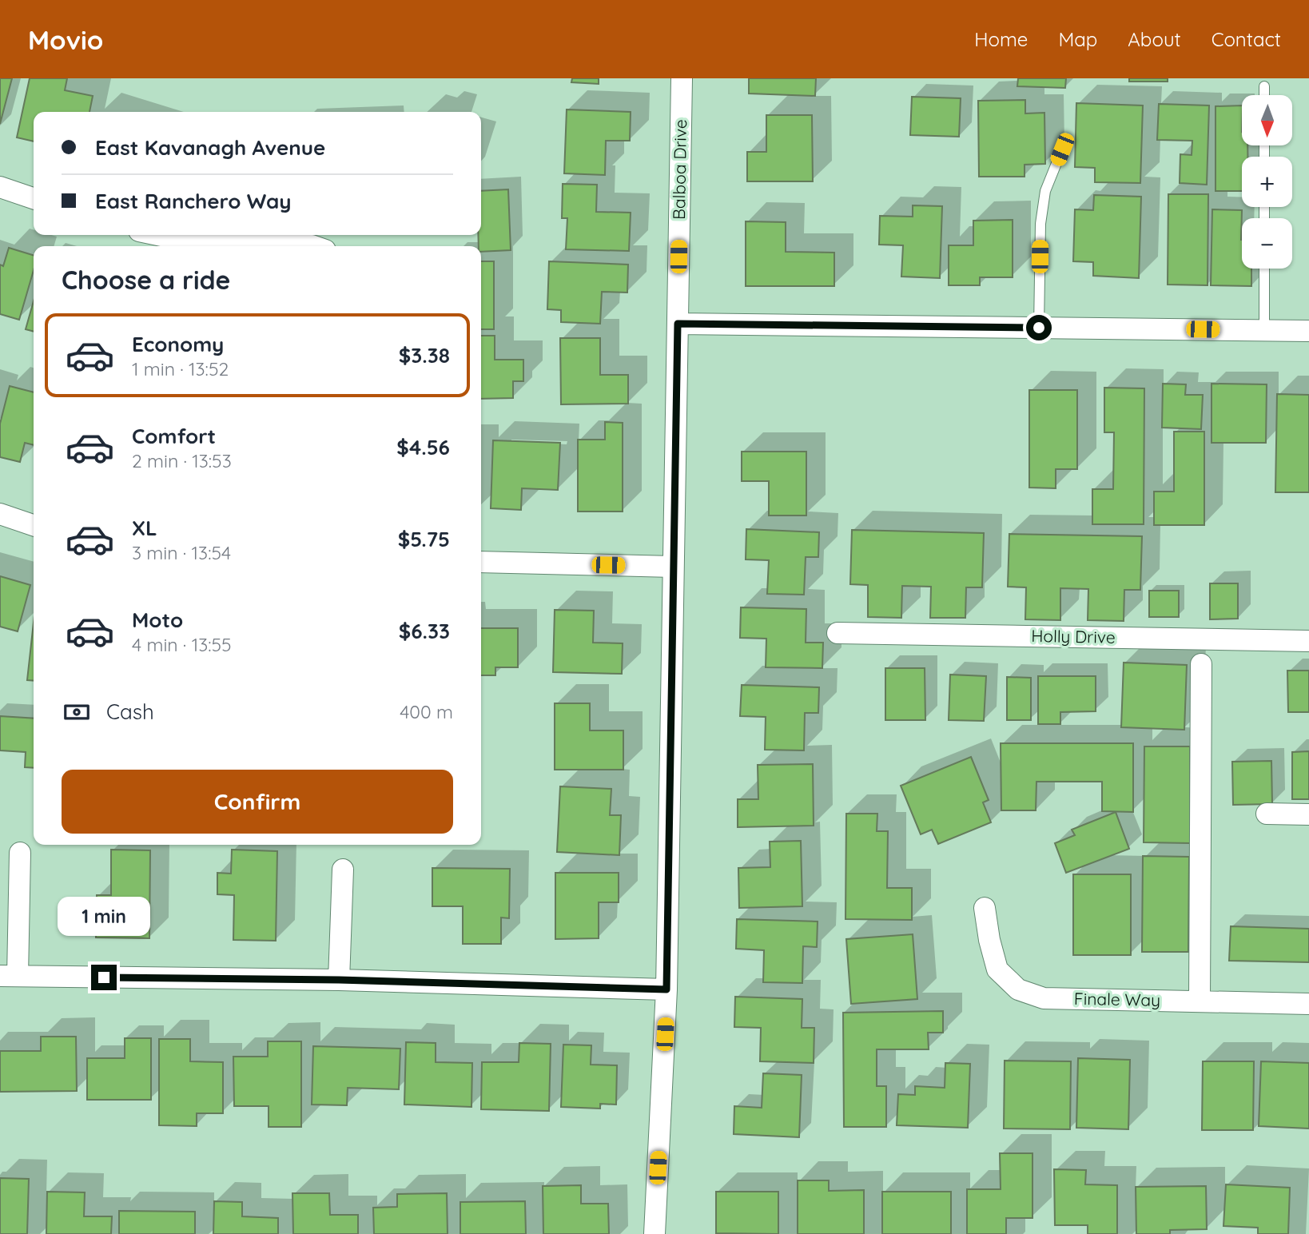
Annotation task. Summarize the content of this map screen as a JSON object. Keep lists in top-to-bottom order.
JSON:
{
  "streets": {
    "street": ["Balboa Drive", "Holly Drive", "Finale Way"]
  },
  "north": "bottom",
  "page": {
    "header": "Movio",
    "nav": [
      "Home",
      "Map",
      "About",
      "Contact"
    ],
    "map_buttons": ["+", "−"],
    "banner": ["East Kavanagh Avenue", "East Ranchero Way"],
    "heading": "Choose a ride",
    "list": [
      {
        "name": "Economy",
        "note": "1 min · 13:52",
        "value": "$3.38"
      },
      {
        "name": "Comfort",
        "note": "2 min · 13:53",
        "value": "$4.56"
      },
      {
        "name": "XL",
        "note": "3 min · 13:54",
        "value": "$5.75"
      },
      {
        "name": "Moto",
        "note": "4 min · 13:55",
        "value": "$6.33"
      }
    ],
    "pay": ["Cash", "400 m"],
    "buttons": "Confirm",
    "bubble": "1 min"
  }
}
